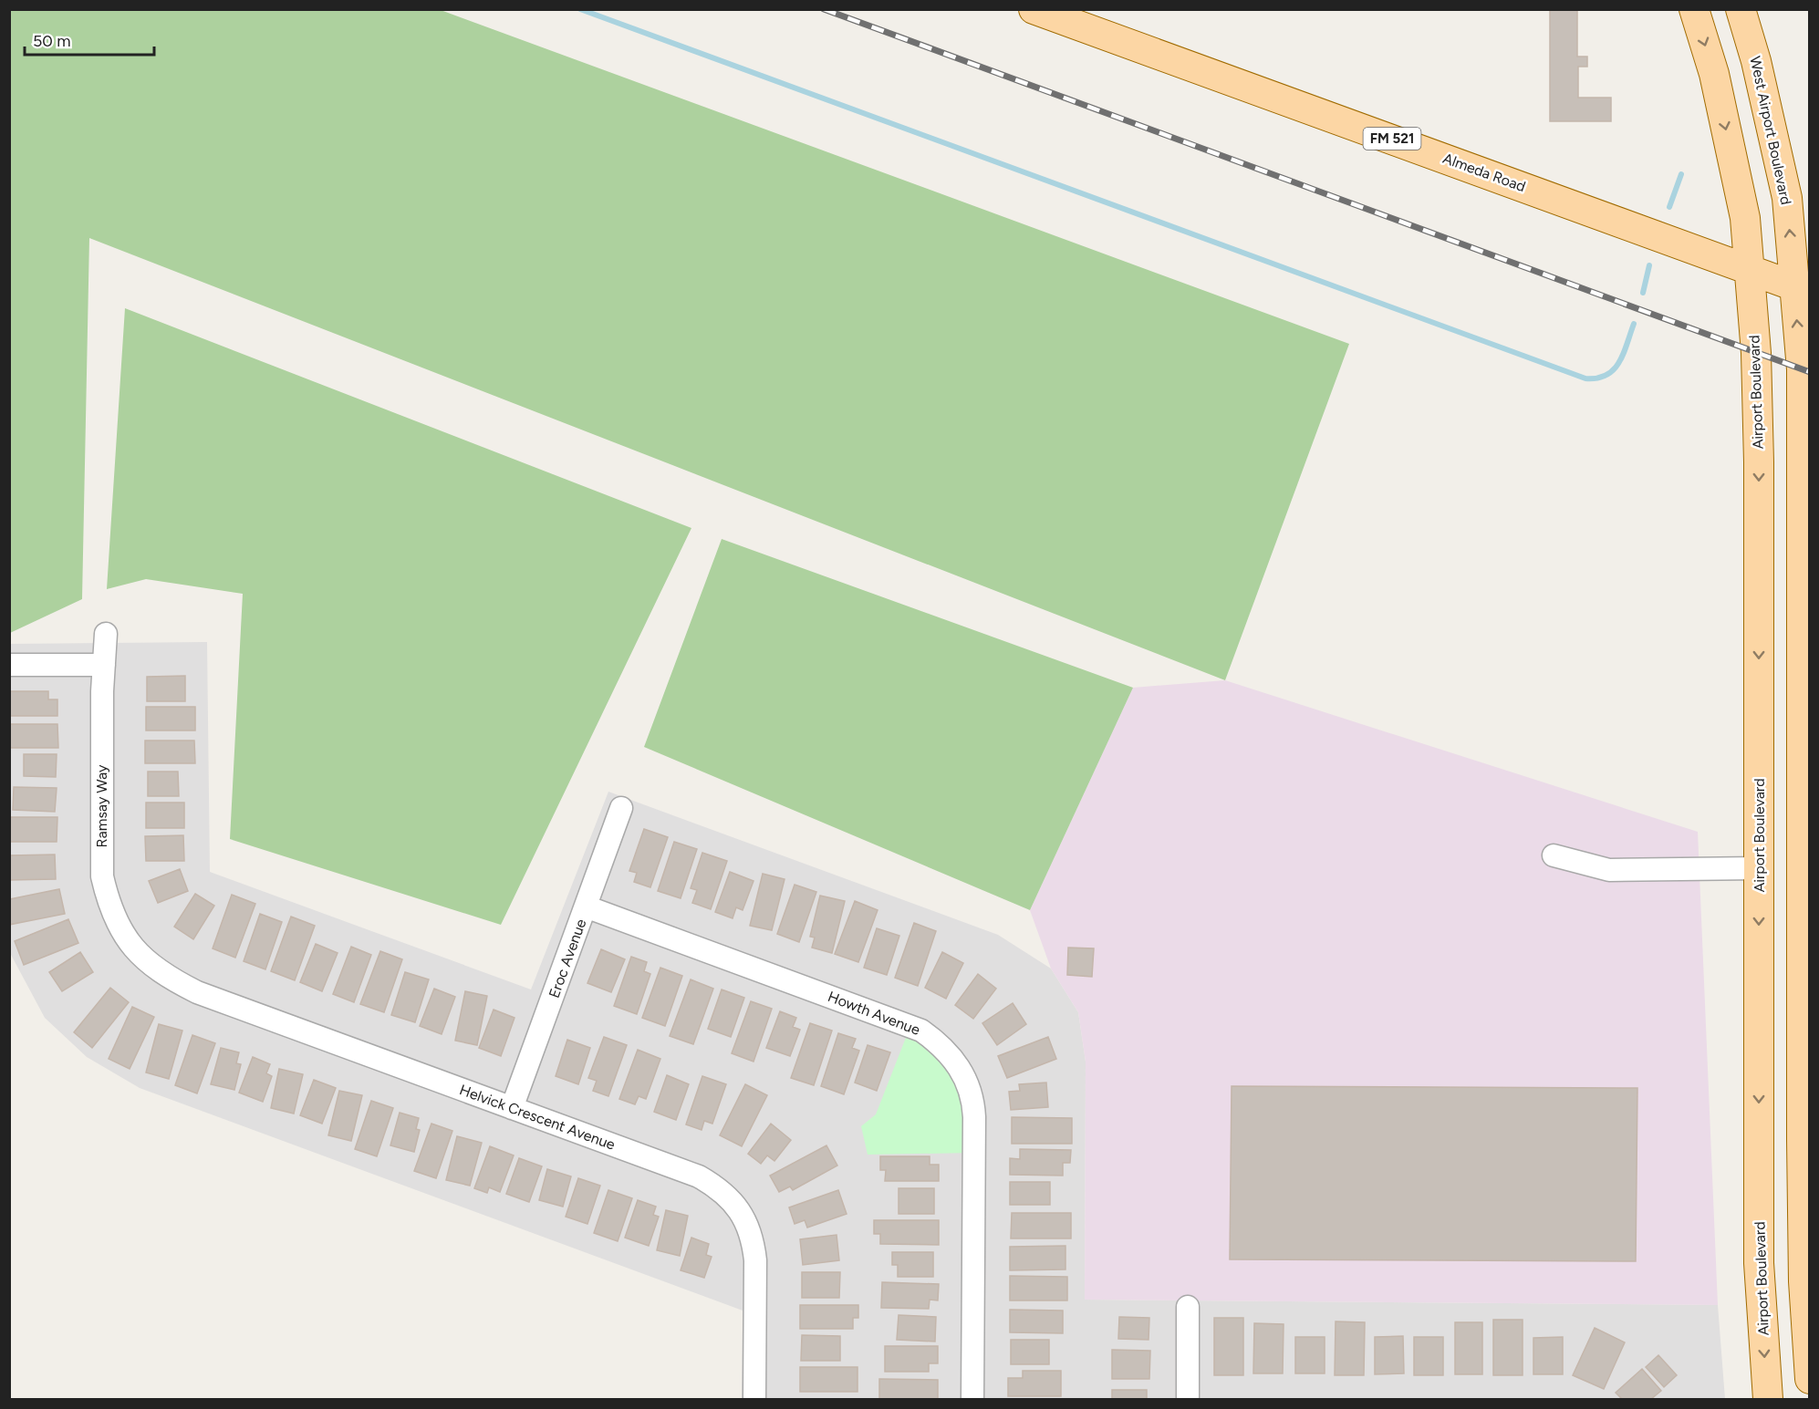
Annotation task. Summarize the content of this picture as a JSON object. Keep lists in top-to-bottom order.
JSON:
{
  "streets": {
    "main road": [
      "West Airport Boulevard",
      "FM 521",
      "Almeda Road",
      "Airport Boulevard"
    ],
    "street": [
      "Ramsay Way",
      "Eroc Avenue",
      "Howth Avenue",
      "Helvick Crescent Avenue"
    ]
  },
  "crossings": [
    ["West Airport Boulevard", "Almeda Road"],
    ["Almeda Road", "Airport Boulevard"],
    ["Ramsay Way", "Helvick Crescent Avenue"],
    ["Eroc Avenue", "Howth Avenue"],
    ["Eroc Avenue", "Helvick Crescent Avenue"]
  ],
  "scale_bar": "50 m"
}
